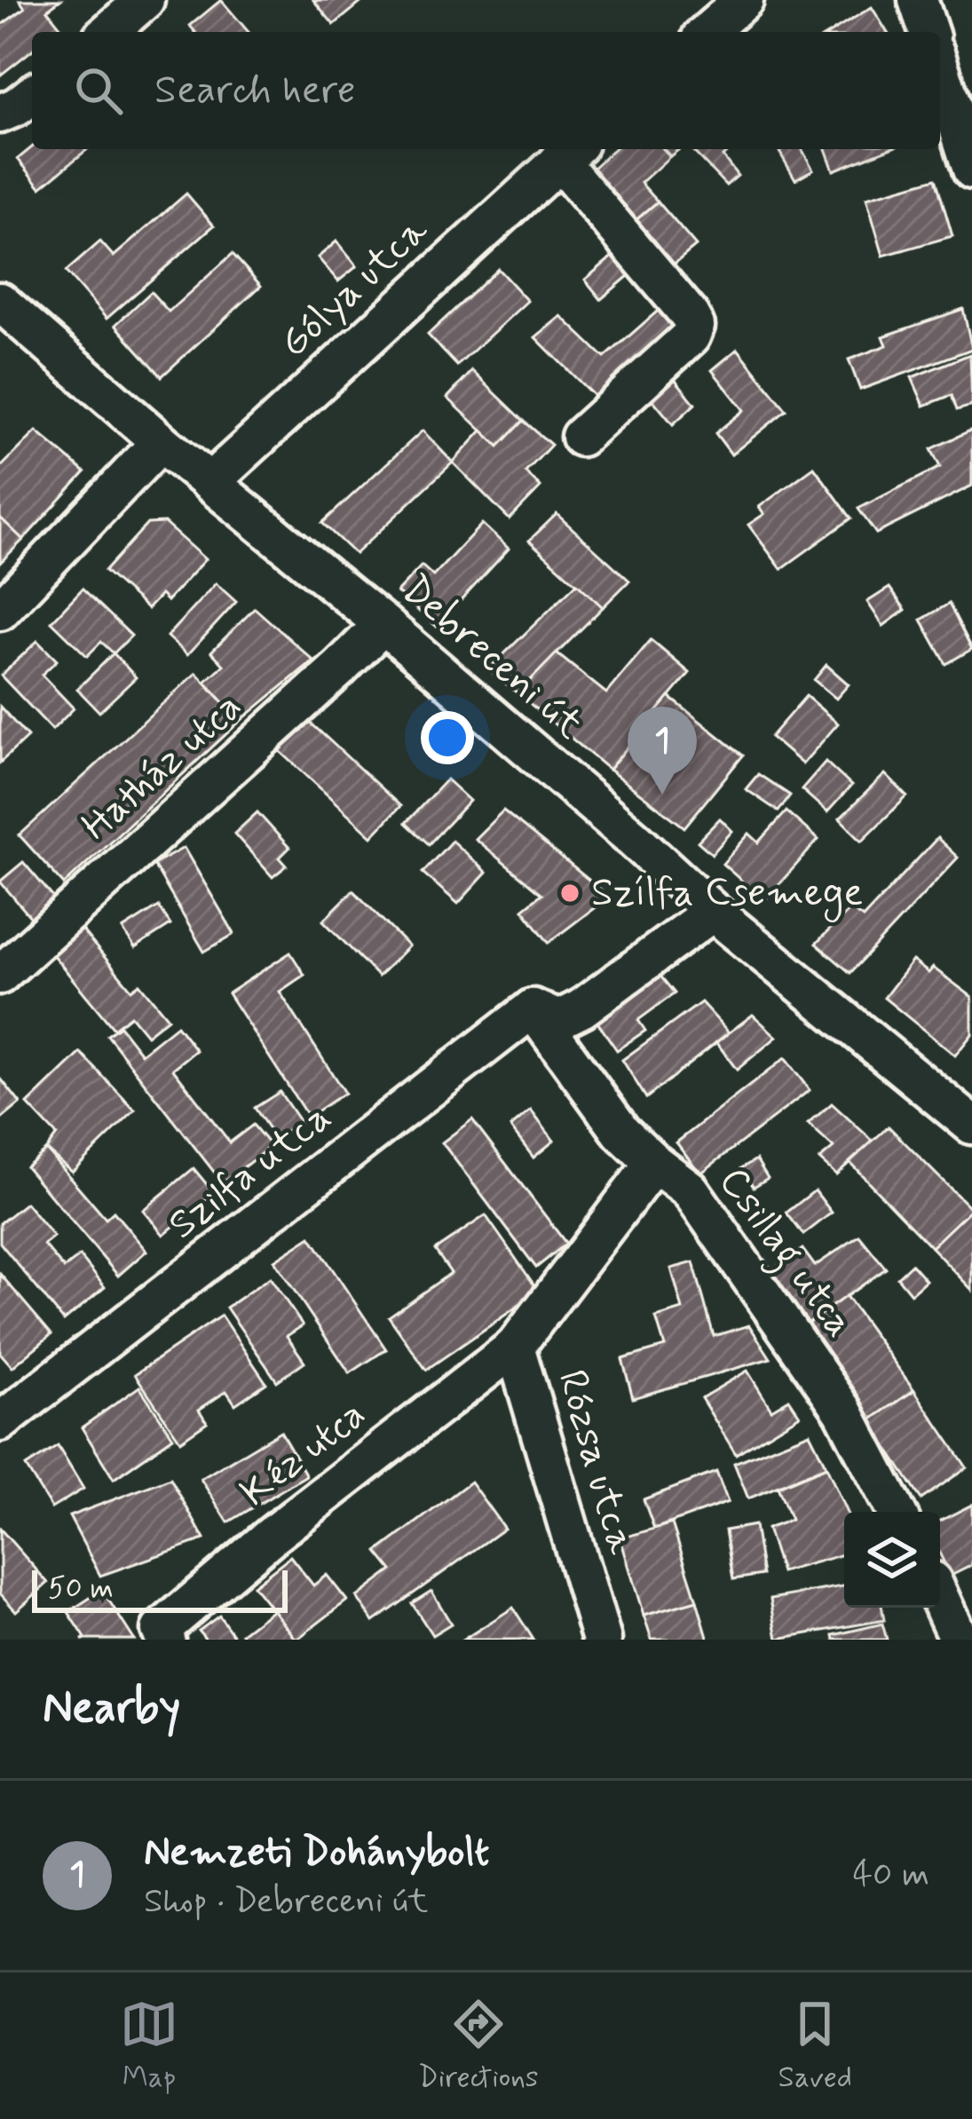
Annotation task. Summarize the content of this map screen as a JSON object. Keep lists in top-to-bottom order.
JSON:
{
  "streets": {
    "street": [
      "Gólya utca",
      "Debreceni út",
      "Hatház utca",
      "Szilfa utca",
      "Csillag utca",
      "Kéz utca",
      "Rózsa utca"
    ]
  },
  "crossings": [
    ["Gólya utca", "Debreceni út"],
    ["Debreceni út", "Hatház utca"],
    ["Debreceni út", "Szilfa utca"],
    ["Szilfa utca", "Csillag utca"],
    ["Csillag utca", "Rózsa utca"],
    ["Kéz utca", "Rózsa utca"]
  ],
  "places": ["Szílfa Csemege"],
  "scale_bar": "50 m",
  "page": {
    "search": "Search here",
    "pins": "1",
    "scale": "50 m",
    "heading": "Nearby",
    "list": [
      {
        "mark": "1",
        "name": "Nemzeti Dohánybolt",
        "note": "Shop · Debreceni út",
        "value": "40 m"
      }
    ],
    "nav": ["Map", "Directions", "Saved"]
  }
}
